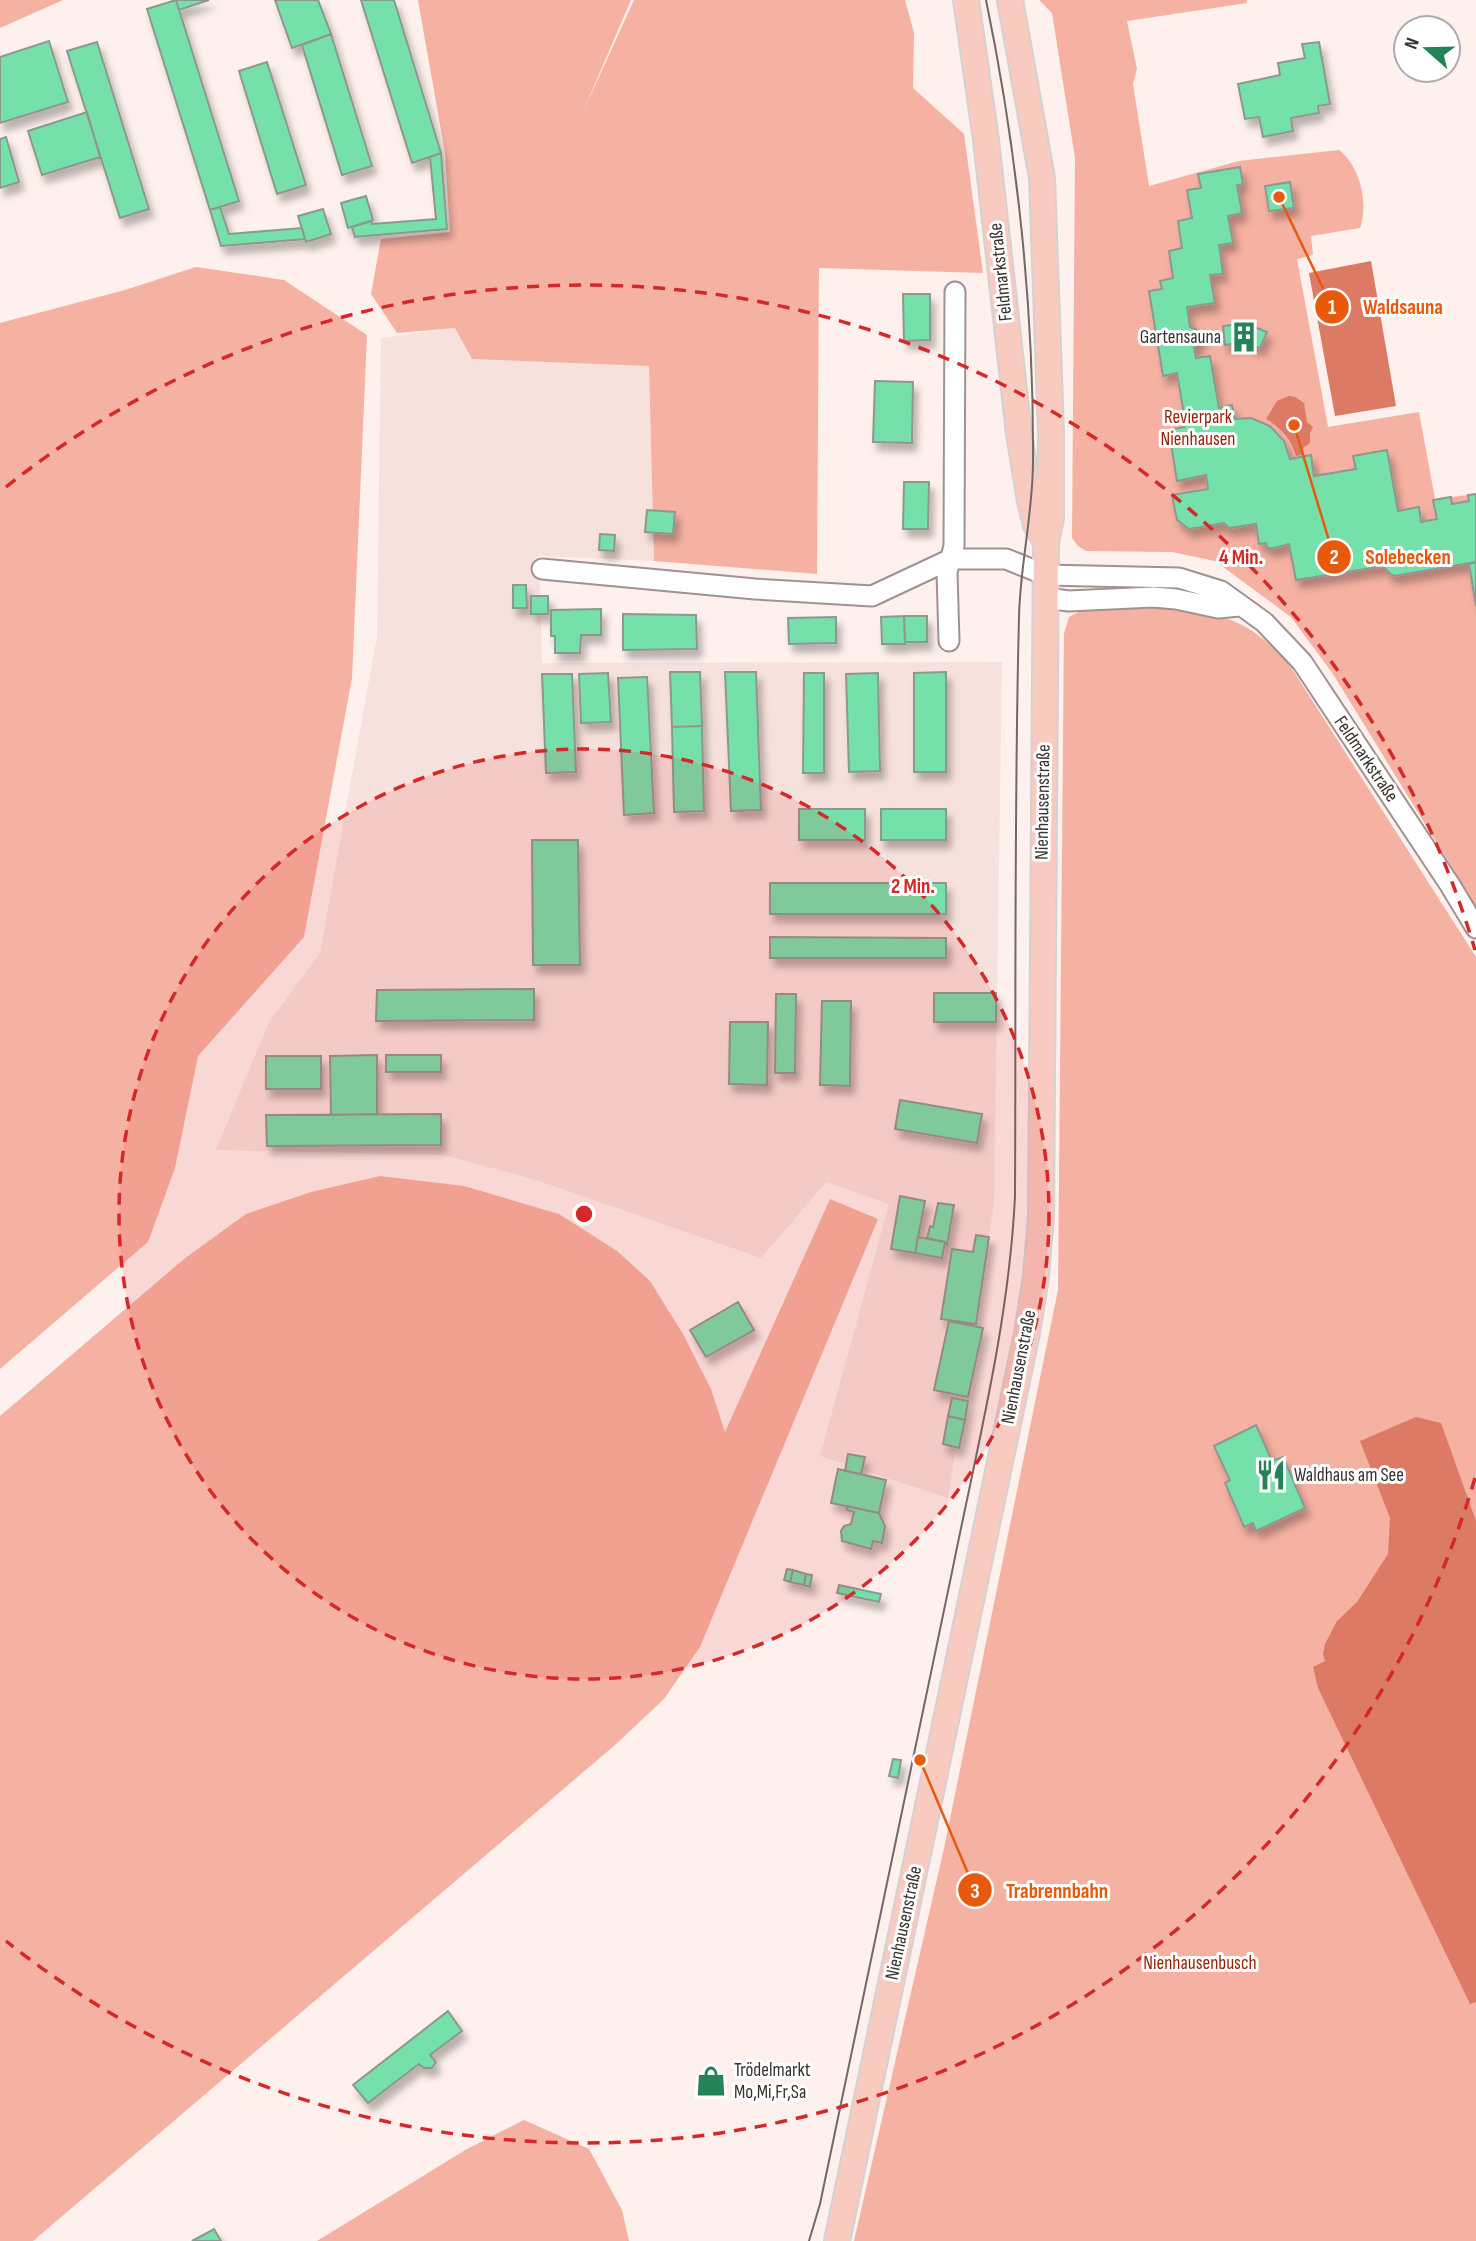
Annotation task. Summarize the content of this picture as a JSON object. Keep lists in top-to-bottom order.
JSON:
{
  "streets": {
    "main road": ["Feldmarkstraße", "Nienhausenstraße"]
  },
  "crossings": [
    ["Feldmarkstraße", "Nienhausenstraße"]
  ],
  "parks": ["Revierpark Nienhausen", "Nienhausenbusch"],
  "places": {
    "other": ["Waldsauna", "Solebecken", "Trabrennbahn"],
    "building": ["Gartensauna"],
    "restaurant": ["Waldhaus am See"],
    "shop": ["Trödelmarkt Mo,Mi,Fr,Sa"]
  },
  "north": "left",
  "rings": ["4 Min.", "2 Min."]
}
